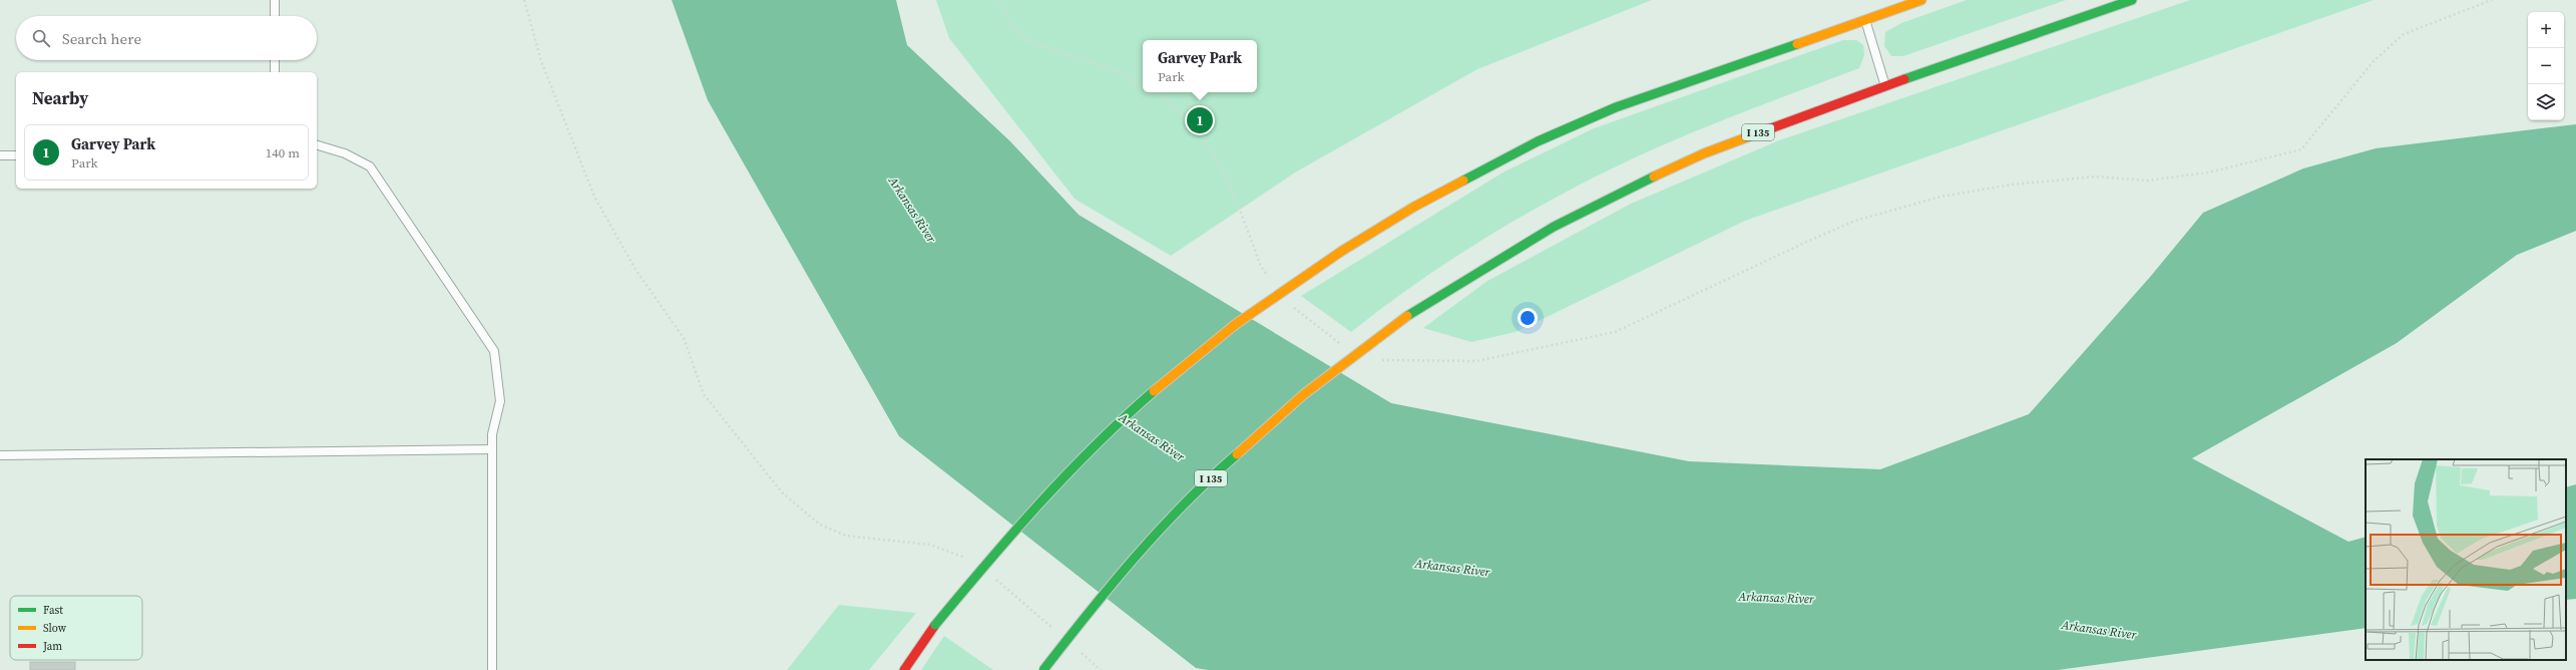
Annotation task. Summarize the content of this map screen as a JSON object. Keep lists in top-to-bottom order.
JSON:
{
  "streets": {
    "highway": ["I 135"]
  },
  "water": ["Arkansas River"],
  "legend": ["Fast", "Slow", "Jam"],
  "page": {
    "map_buttons": ["+", "−"],
    "search": "Search here",
    "popup": ["Garvey Park", "Park"],
    "heading": "Nearby",
    "pins": "1",
    "list": [
      {
        "mark": "1",
        "name": "Garvey Park",
        "note": "Park",
        "value": "140 m"
      }
    ]
  }
}
